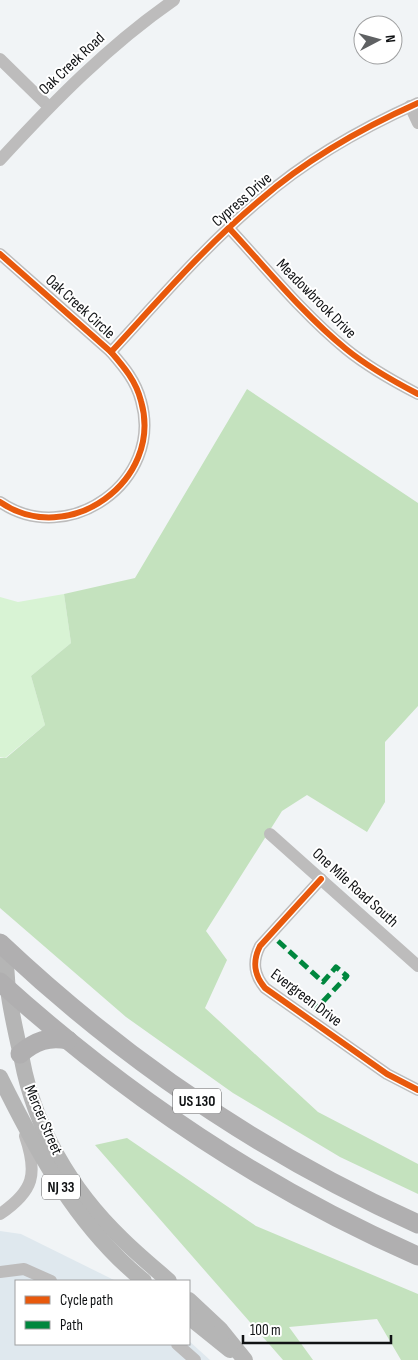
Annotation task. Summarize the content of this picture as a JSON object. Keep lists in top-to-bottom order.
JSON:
{
  "streets": {
    "highway": ["US 130"],
    "main road": ["Mercer Street", "NJ 33"],
    "street": [
      "Oak Creek Road",
      "Cypress Drive",
      "Meadowbrook Drive",
      "Oak Creek Circle",
      "One Mile Road South",
      "Evergreen Drive"
    ]
  },
  "crossings": [
    ["Cypress Drive", "Meadowbrook Drive"],
    ["Cypress Drive", "Oak Creek Circle"],
    ["One Mile Road South", "Evergreen Drive"],
    ["US 130", "Mercer Street"]
  ],
  "legend": ["Cycle path", "Path"],
  "scale_bar": "100 m",
  "north": "right"
}
